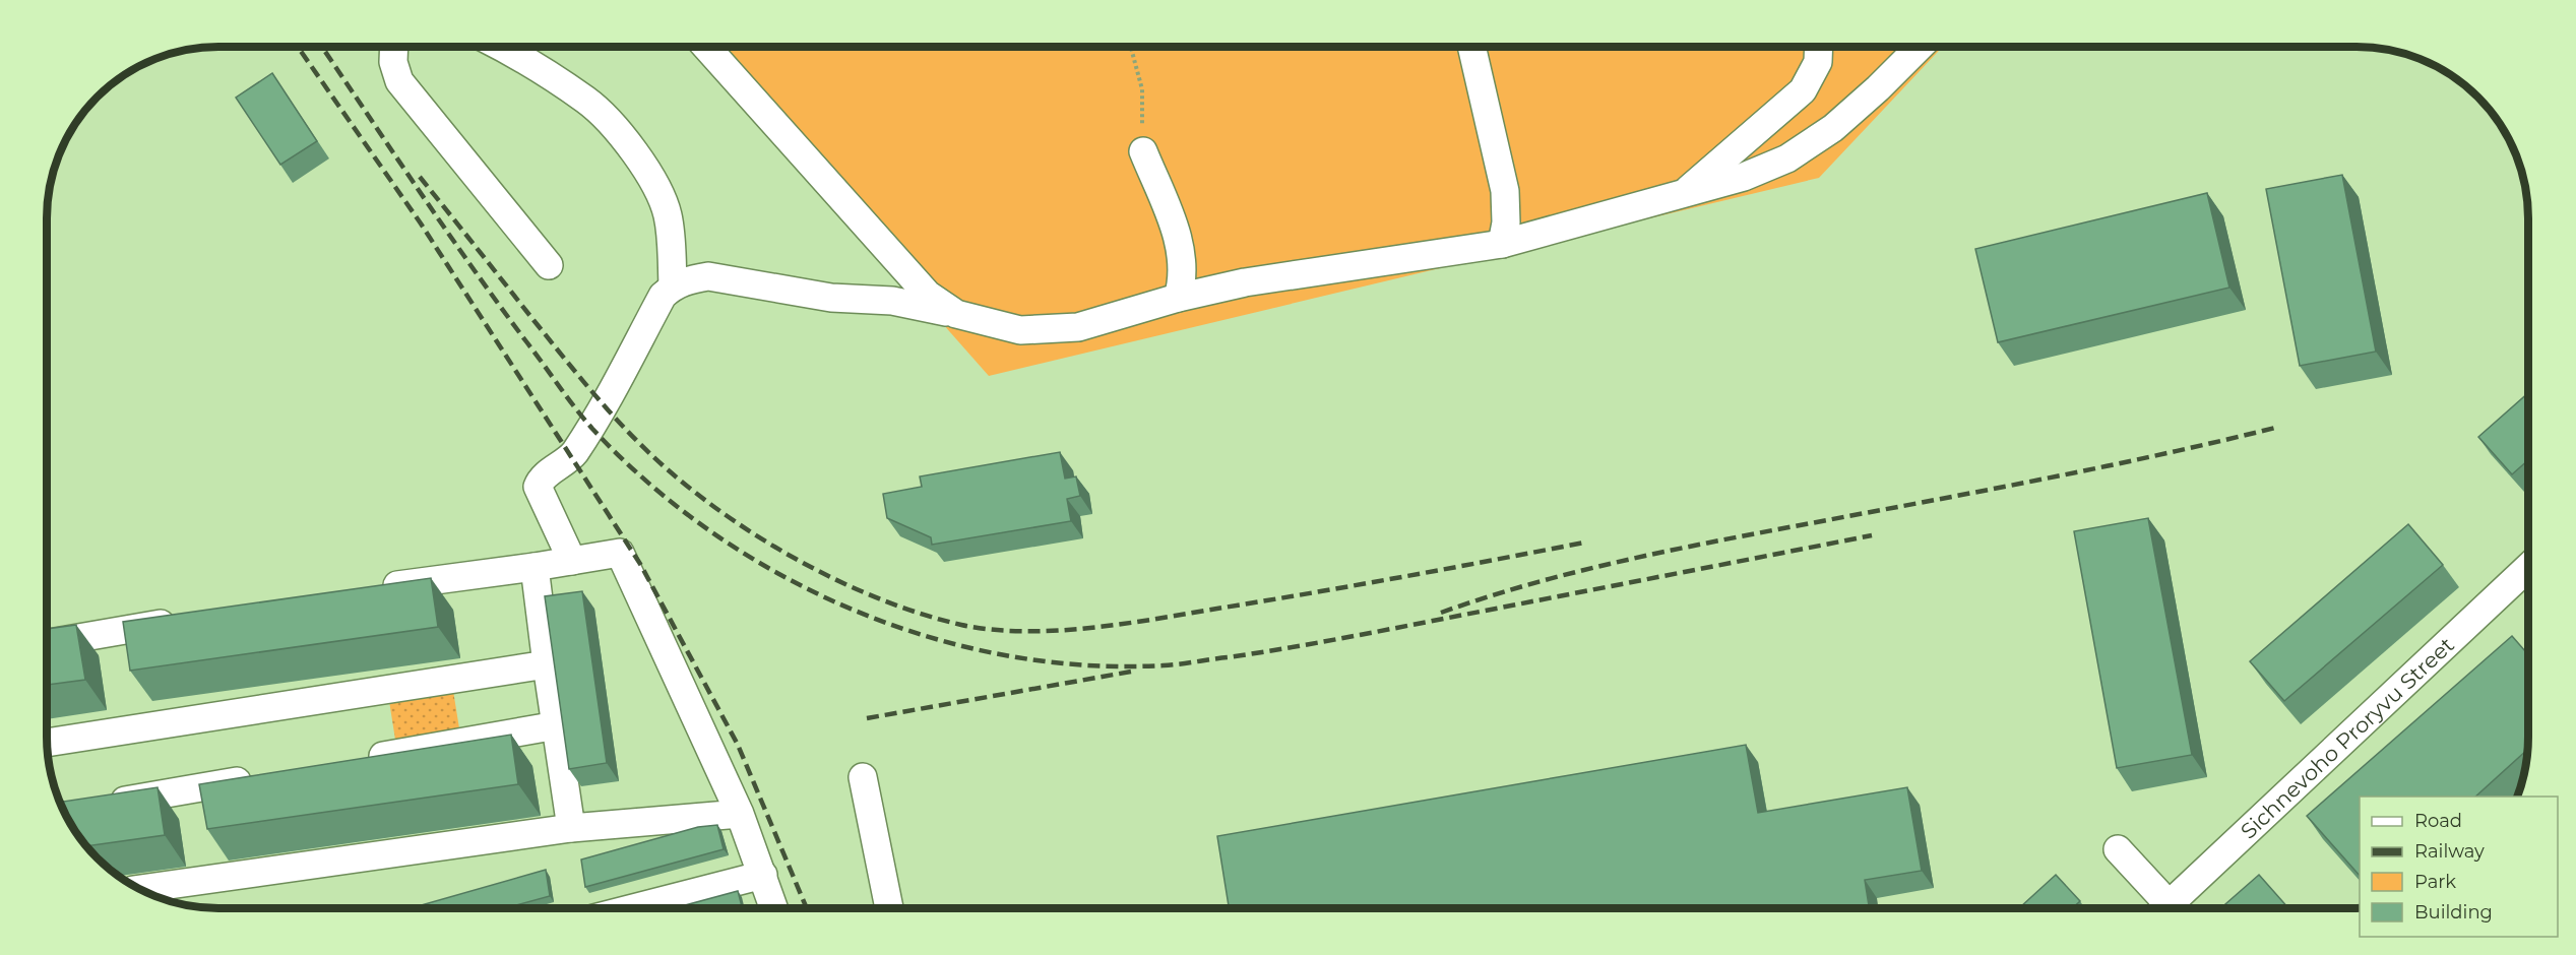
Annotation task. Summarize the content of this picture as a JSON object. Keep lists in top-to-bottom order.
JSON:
{
  "streets": {
    "street": ["Sichnevoho Proryvu Street"]
  },
  "legend": [
    "Road",
    "Railway",
    "Park",
    "Building"
  ]
}
